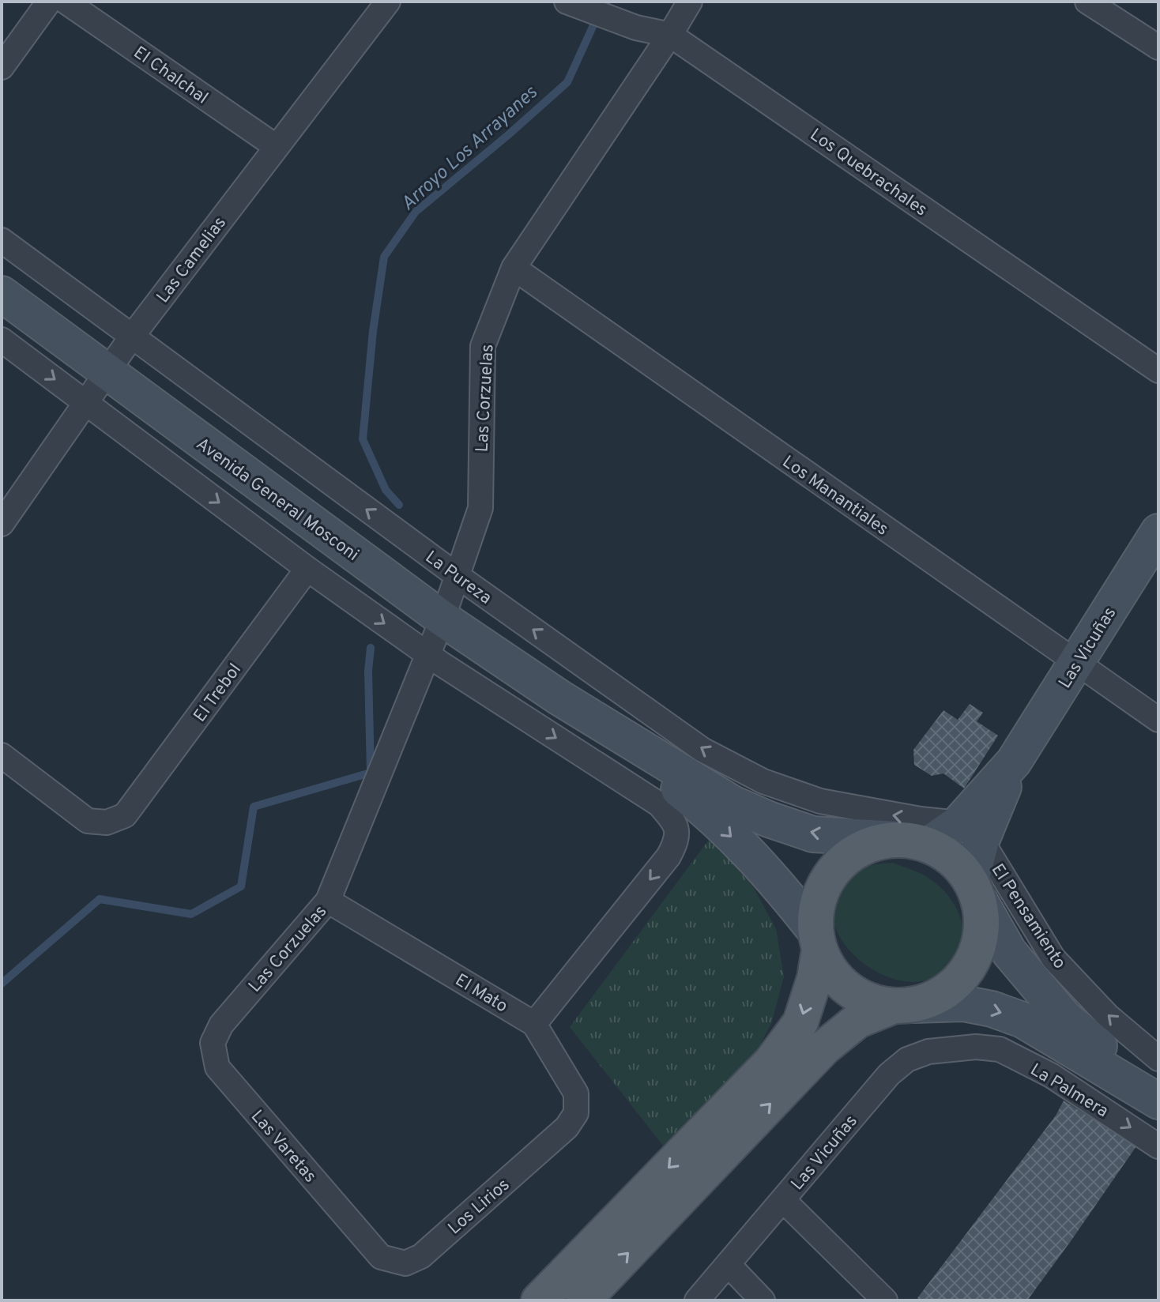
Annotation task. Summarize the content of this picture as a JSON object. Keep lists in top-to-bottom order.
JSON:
{
  "streets": {
    "main road": ["Avenida General Mosconi", "Las Vicuñas"],
    "street": [
      "El Chalchal",
      "Los Quebrachales",
      "Las Camelias",
      "Las Corzuelas",
      "Los Manantiales",
      "La Pureza",
      "El Trebol",
      "El Pensamiento",
      "El Mato",
      "La Palmera",
      "Las Varetas",
      "Los Lirios"
    ]
  },
  "crossings": [
    ["El Chalchal", "Las Camelias"],
    ["Los Quebrachales", "Las Corzuelas"],
    ["Las Camelias", "Avenida General Mosconi"],
    ["Las Camelias", "La Pureza"],
    ["Las Corzuelas", "Los Manantiales"],
    ["Las Corzuelas", "Avenida General Mosconi"],
    ["Las Corzuelas", "La Pureza"],
    ["Las Corzuelas", "El Mato"],
    ["Las Corzuelas", "Las Varetas"],
    ["Los Manantiales", "Las Vicuñas"],
    ["La Pureza", "Las Vicuñas"],
    ["La Pureza", "El Pensamiento"],
    ["Las Vicuñas", "El Pensamiento"],
    ["Las Vicuñas", "La Palmera"],
    ["El Mato", "Los Lirios"],
    ["Las Varetas", "Los Lirios"]
  ],
  "one_way": ["El Pensamiento", "La Palmera"],
  "water": ["Arroyo Los Arrayanes"]
}
